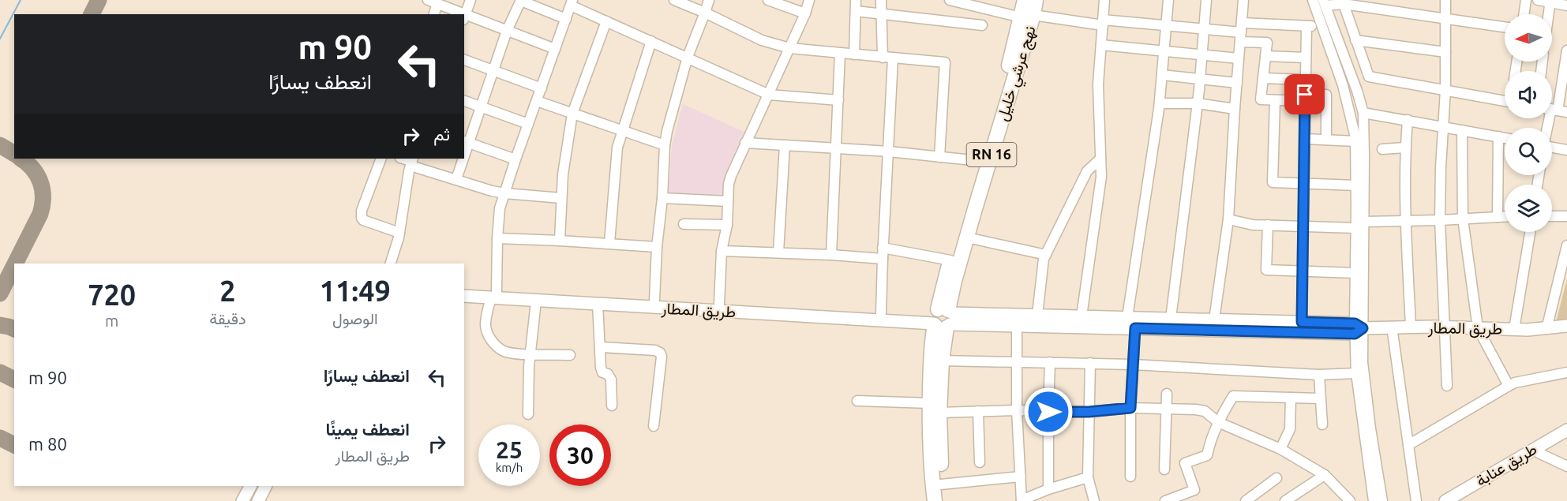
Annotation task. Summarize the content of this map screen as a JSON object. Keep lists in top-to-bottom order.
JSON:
{
  "streets": {
    "highway": ["نهج عرشي خليل", "RN 16"],
    "main road": ["طريق المطار", "طريق عنابة"]
  },
  "crossings": [
    ["نهج عرشي خليل", "طريق المطار"]
  ],
  "north": "left",
  "page": {
    "turn": ["90 m", "انعطف يسارًا"],
    "then": "ثم",
    "eta": [
      "11:49",
      "الوصول",
      "2",
      "دقيقة",
      "720",
      "m"
    ],
    "list": [
      {
        "name": "انعطف يسارًا",
        "value": "90 m"
      },
      {
        "name": "انعطف يمينًا",
        "note": "طريق المطار",
        "value": "80 m"
      }
    ],
    "speed": "25 km/h",
    "limit": "30"
  }
}
